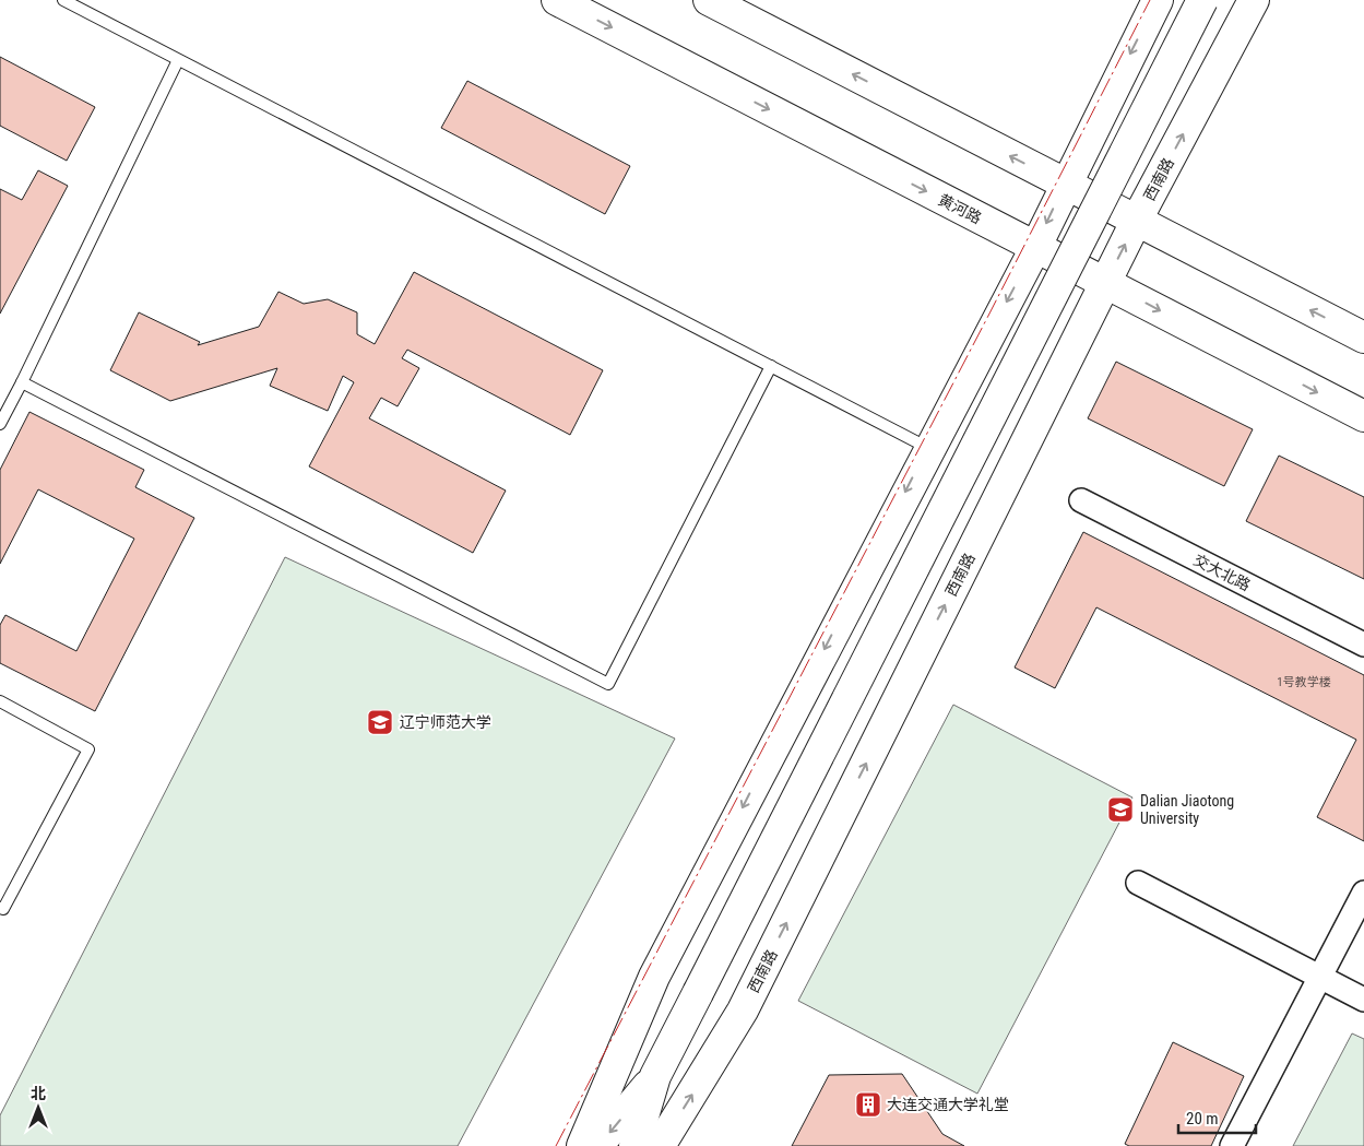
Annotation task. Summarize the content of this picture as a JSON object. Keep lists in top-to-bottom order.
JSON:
{
  "streets": {
    "main road": ["西南路", "黄河路"],
    "street": ["交大北路"]
  },
  "crossings": [
    ["西南路", "黄河路"]
  ],
  "places": {
    "school or university": ["辽宁师范大学", "Dalian Jiaotong University"],
    "building": ["大连交通大学礼堂"]
  },
  "house_numbers": ["1号教学楼"],
  "scale_bar": "20 m",
  "north": "top"
}
